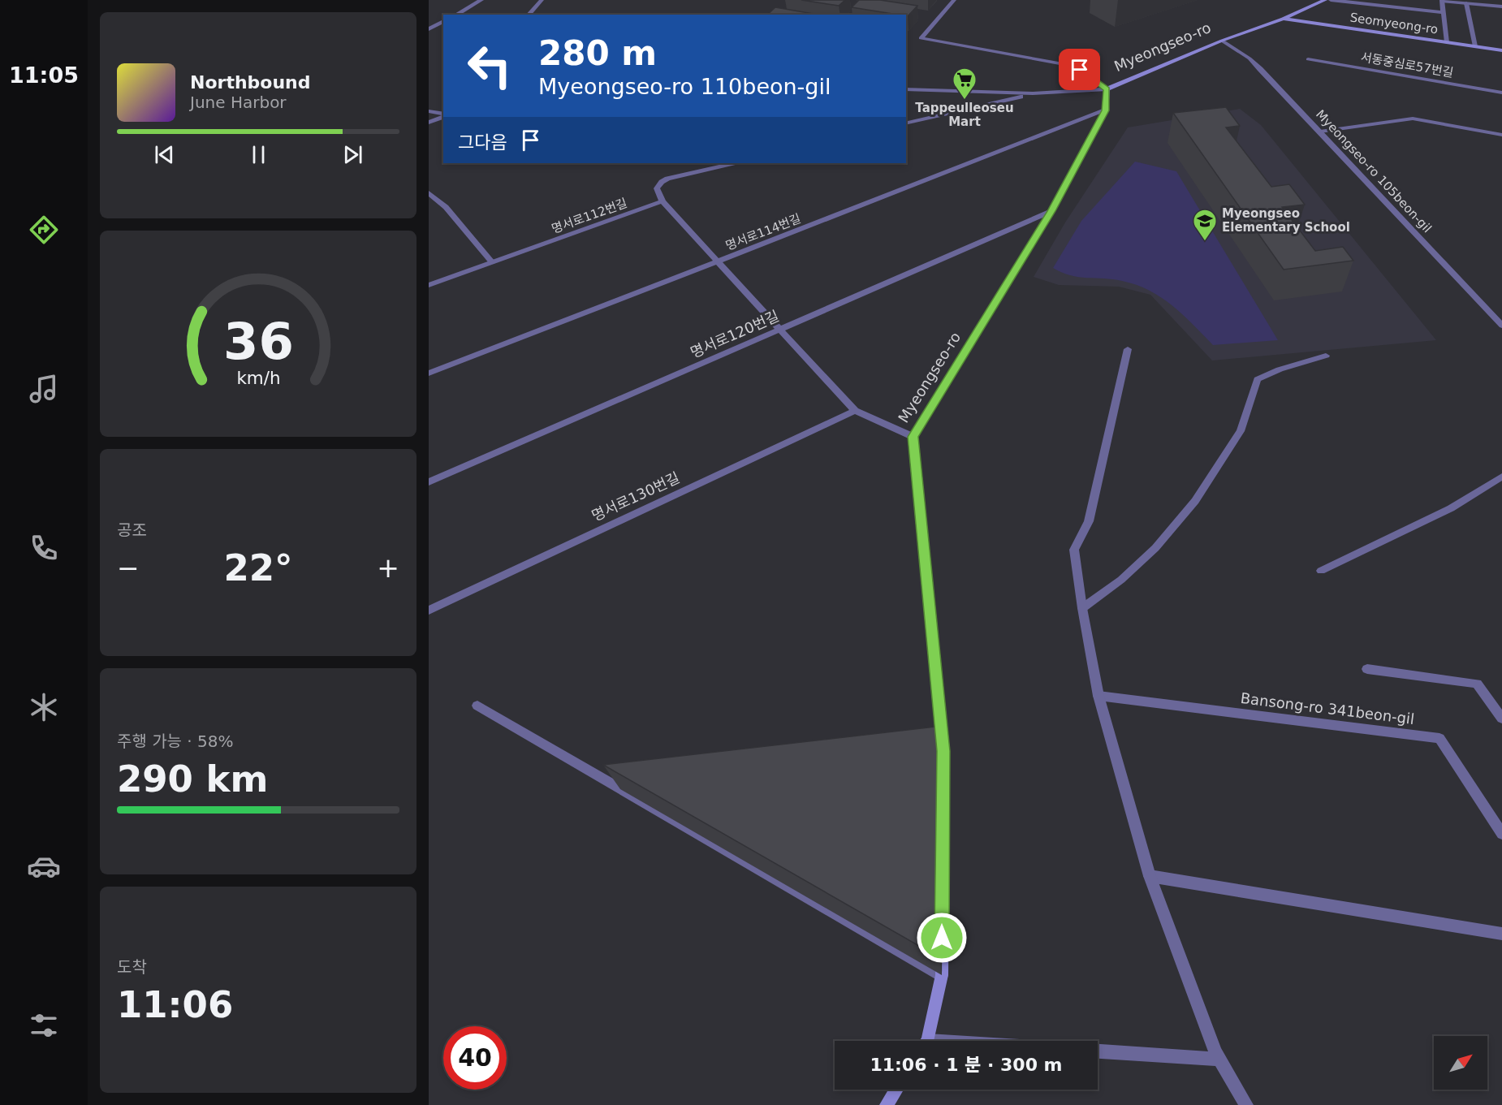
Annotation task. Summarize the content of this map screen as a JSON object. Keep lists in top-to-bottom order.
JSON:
{
  "streets": {
    "street": [
      "Seomyeong-ro",
      "Myeongseo-ro",
      "서동중심로57번길",
      "Myeongseo-ro 105beon-gil",
      "명서로112번길",
      "명서로114번길",
      "명서로120번길",
      "명서로130번길",
      "Bansong-ro 341beon-gil"
    ]
  },
  "crossings": [
    ["Seomyeong-ro", "Myeongseo-ro"],
    ["Myeongseo-ro", "Myeongseo-ro 105beon-gil"],
    ["Myeongseo-ro", "명서로114번길"],
    ["Myeongseo-ro", "명서로120번길"]
  ],
  "places": {
    "supermarket": ["Tappeulleoseu Mart"],
    "school or university": ["Myeongseo Elementary School"]
  },
  "north": "top right",
  "page": {
    "tabs": "11:05",
    "turn": ["280 m", "Myeongseo-ro 110beon-gil"],
    "song": ["Northbound", "June Harbor"],
    "then": "그다음",
    "tile": [
      "공조",
      ["주행 가능 · 58%", "290 km"],
      ["도착", "11:06"]
    ],
    "heat": ["−", "22°", "+"],
    "limit": "40",
    "trip": "11:06 · 1 분 · 300 m",
    "gauge": ["36", "km/h"]
  }
}
